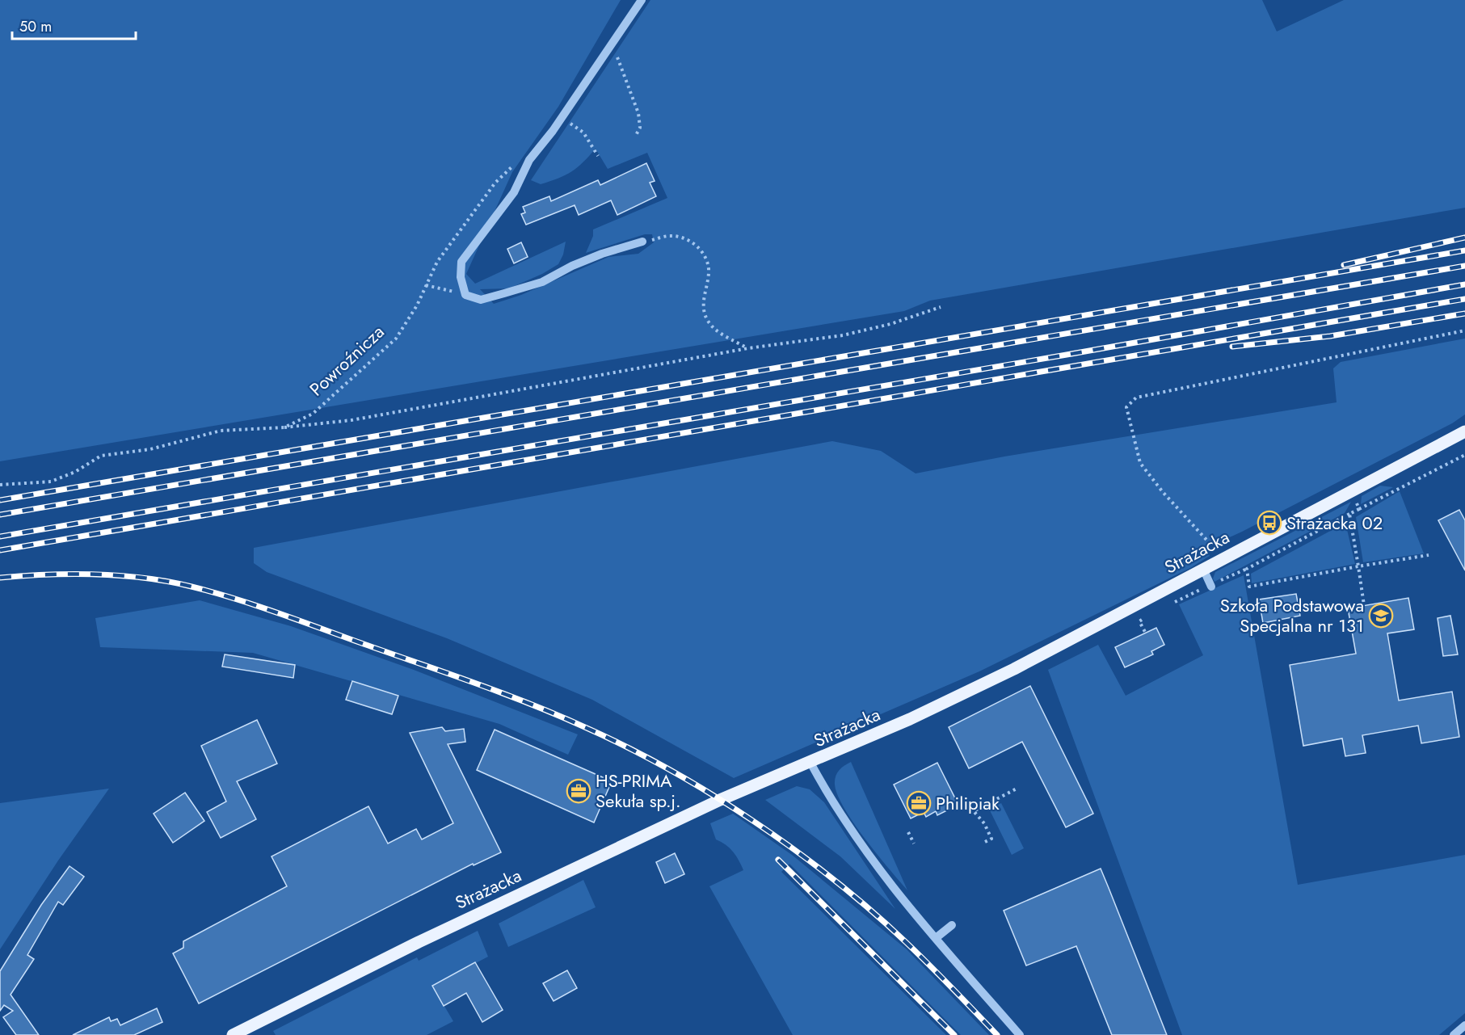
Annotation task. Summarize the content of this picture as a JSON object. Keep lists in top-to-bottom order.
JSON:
{
  "streets": {
    "main road": ["Strażacka"],
    "path": ["Powroźnicza"]
  },
  "places": {
    "bus stop": ["Strażacka 02"],
    "school or university": ["Szkoła Podstawowa Specjalna nr 131"],
    "office": ["HS-PRIMA Sekuła sp.j.", "Philipiak"]
  },
  "scale_bar": "50 m"
}
